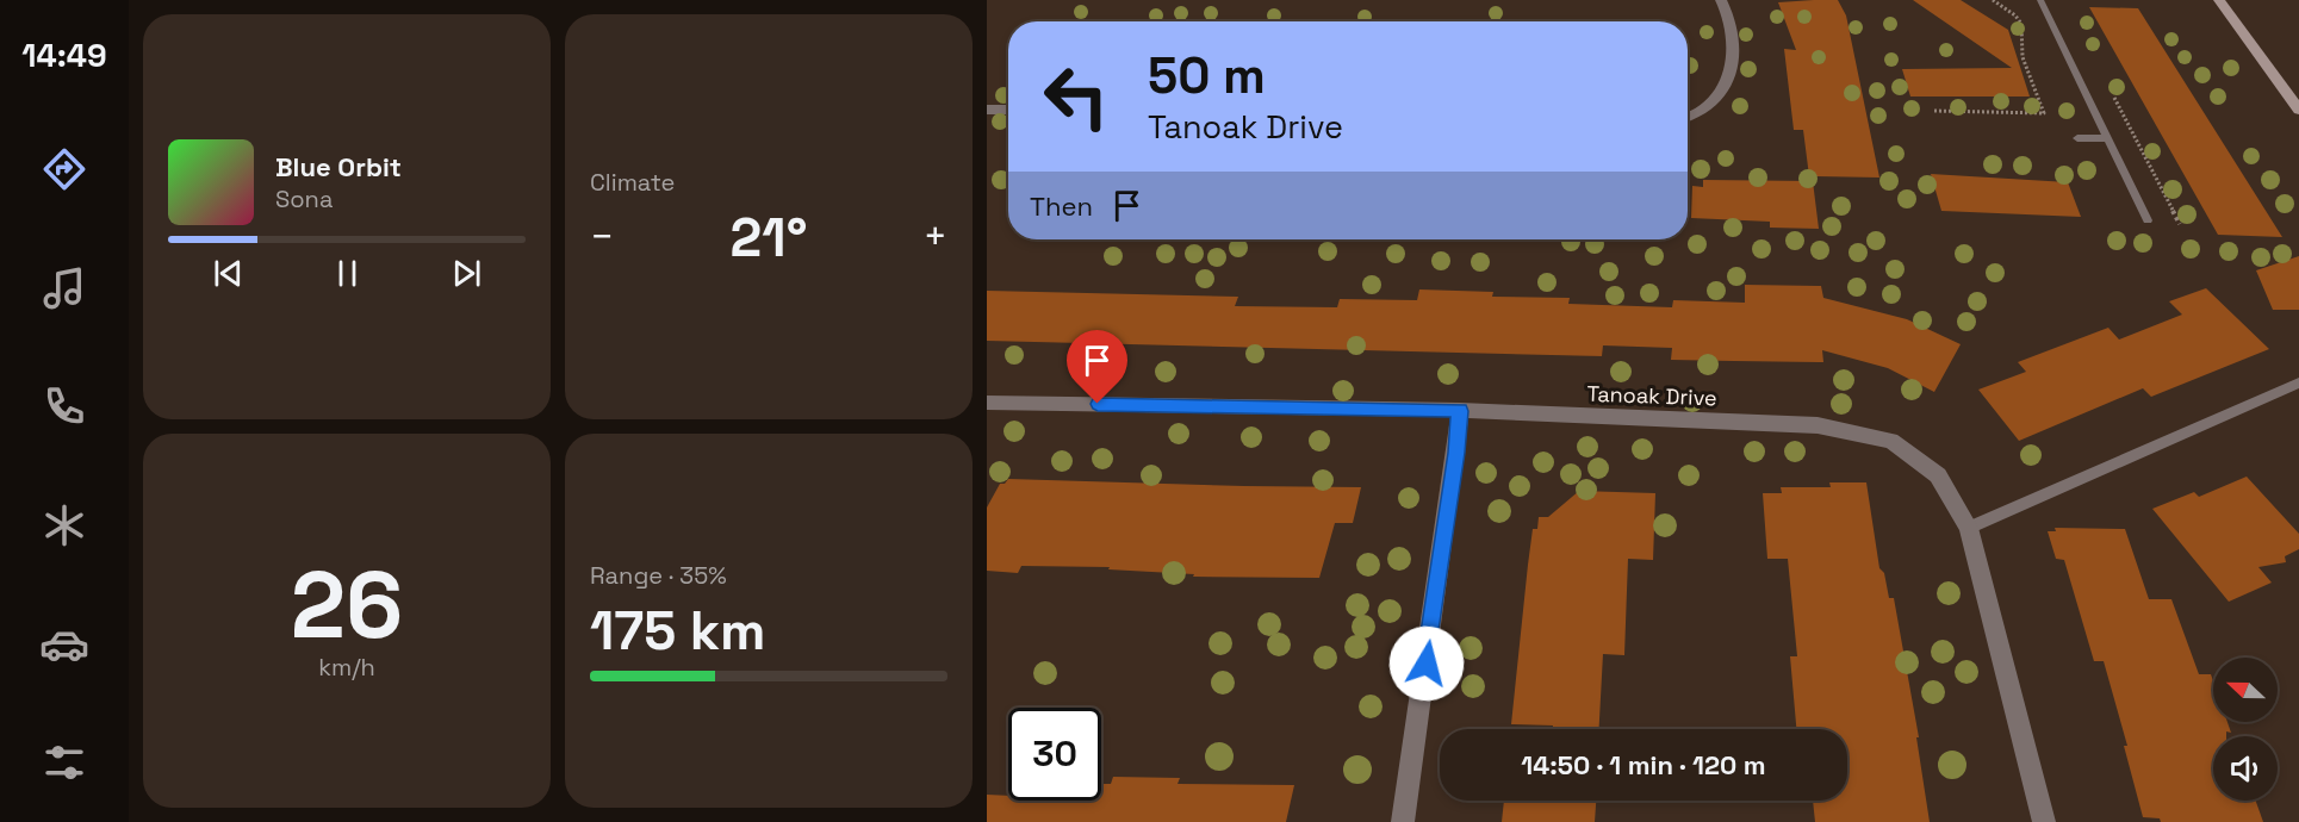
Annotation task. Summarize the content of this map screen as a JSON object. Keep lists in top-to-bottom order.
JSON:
{
  "streets": {
    "street": ["Tanoak Drive"]
  },
  "north": "left",
  "page": {
    "tabs": "14:49",
    "tile": [
      "Climate",
      ["26", "km/h"],
      ["Range · 35%", "175 km"]
    ],
    "turn": ["50 m", "Tanoak Drive"],
    "song": ["Blue Orbit", "Sona"],
    "then": "Then",
    "heat": ["−", "21°", "+"],
    "limit": "30",
    "trip": "14:50 · 1 min · 120 m"
  }
}
